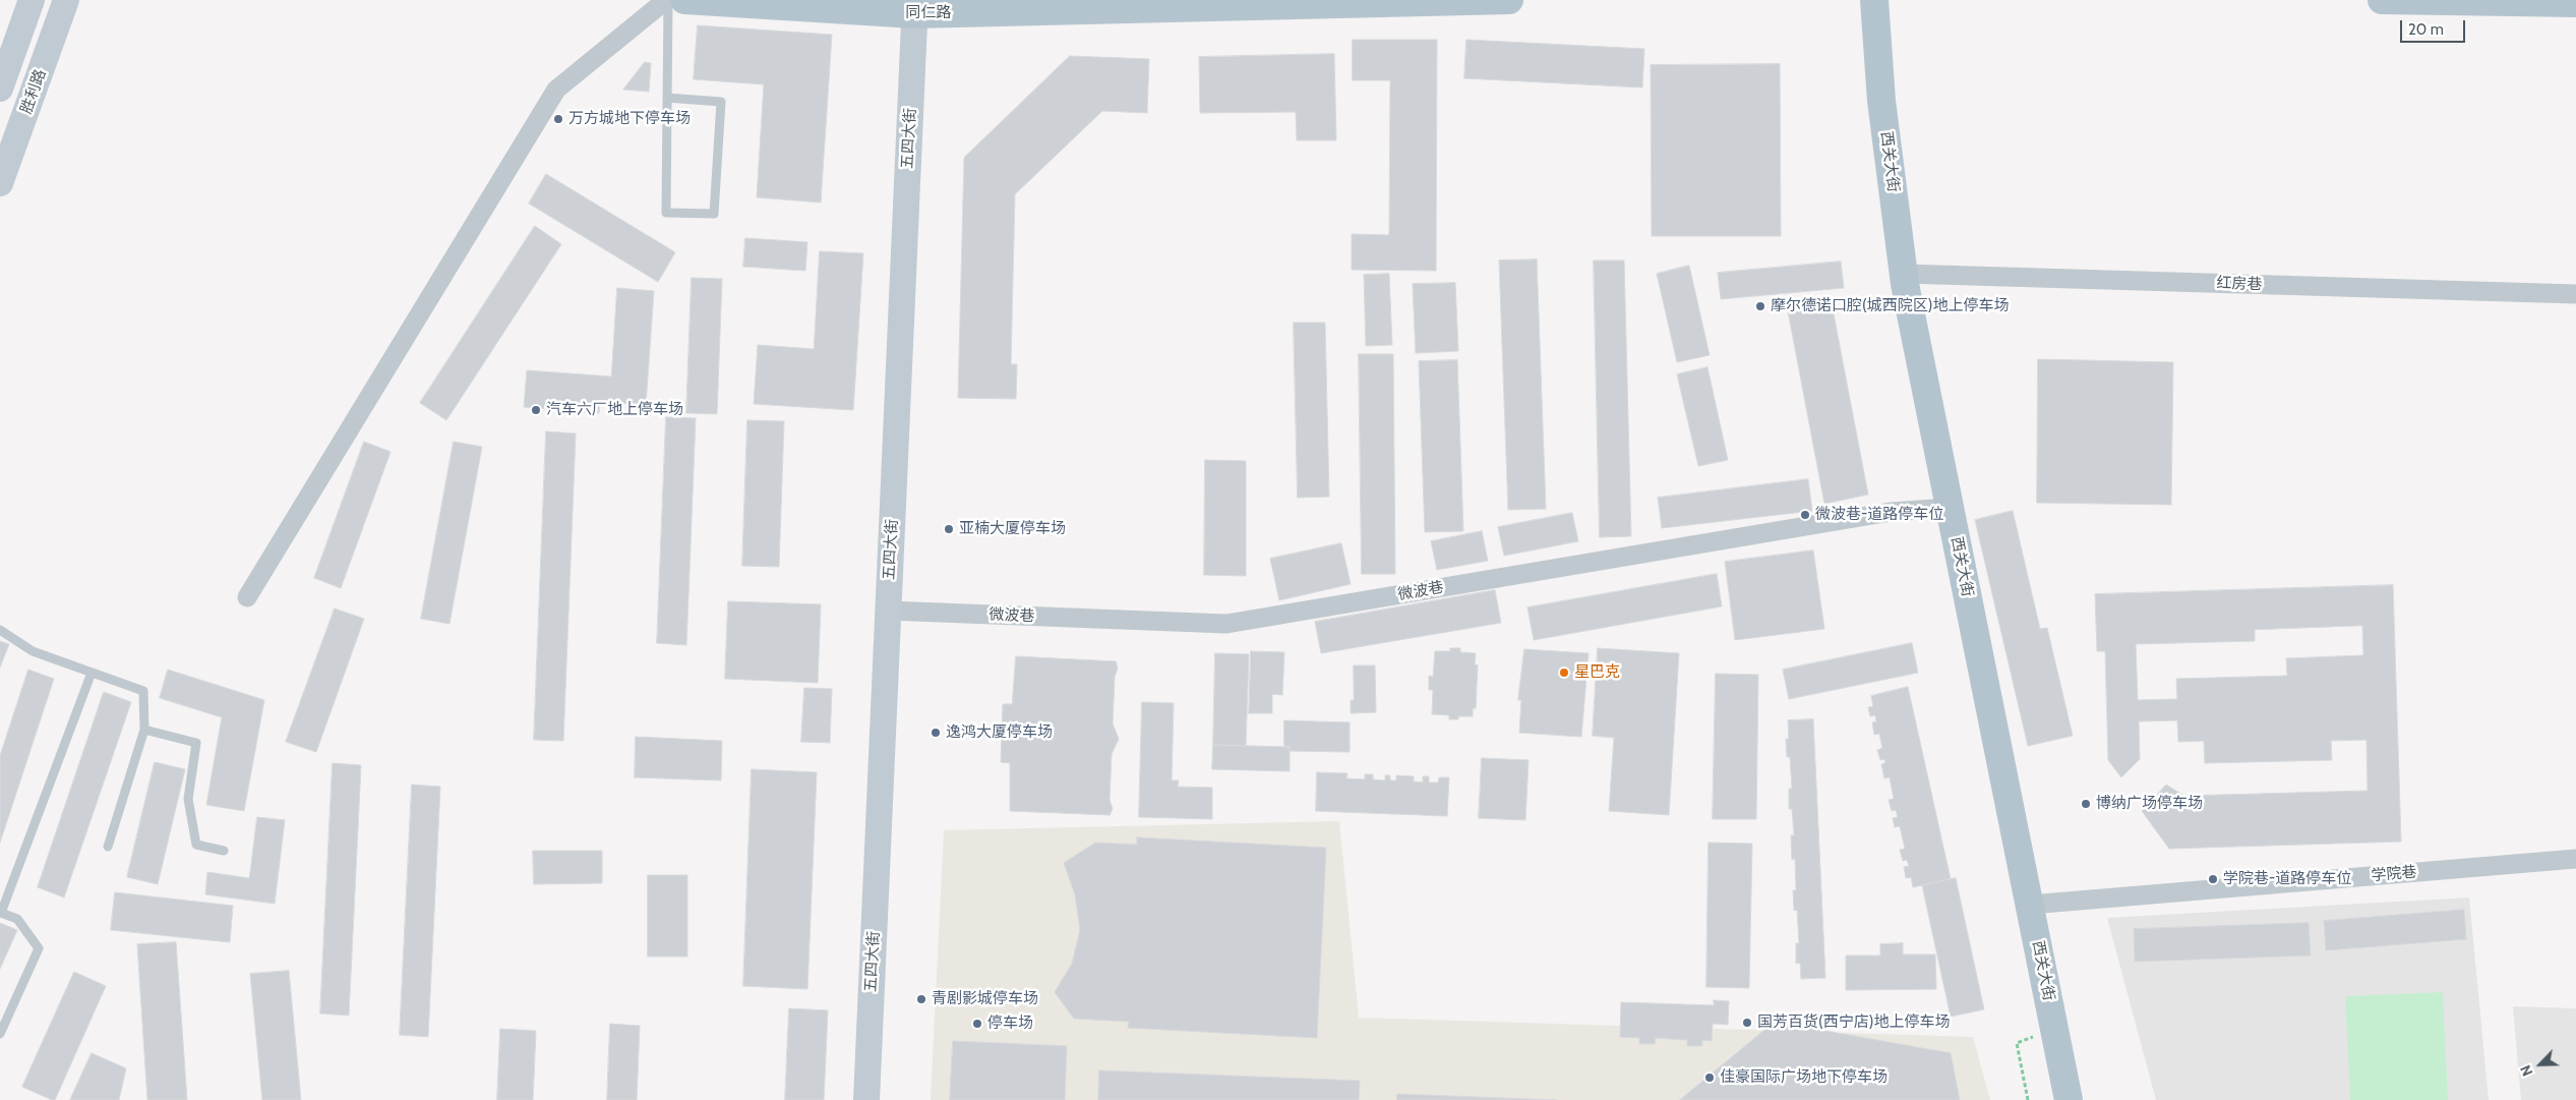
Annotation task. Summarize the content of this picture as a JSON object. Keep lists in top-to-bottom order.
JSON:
{
  "streets": {
    "main road": [
      "同仁路",
      "胜利路",
      "五四大街",
      "西关大街"
    ],
    "street": ["红房巷", "微波巷", "学院巷"]
  },
  "crossings": [
    ["同仁路", "五四大街"],
    ["五四大街", "微波巷"],
    ["西关大街", "红房巷"],
    ["西关大街", "微波巷"],
    ["西关大街", "学院巷"]
  ],
  "places": [
    "万方城地下停车场",
    "摩尔德诺口腔(城西院区)地上停车场",
    "汽车六厂地上停车场",
    "微波巷-道路停车位",
    "亚楠大厦停车场",
    "星巴克",
    "逸鸿大厦停车场",
    "博纳广场停车场",
    "学院巷-道路停车位",
    "青剧影城停车场",
    "国芳百货(西宁店)地上停车场",
    "停车场",
    "佳豪国际广场地下停车场"
  ],
  "scale_bar": "20 m",
  "north": "bottom left"
}
